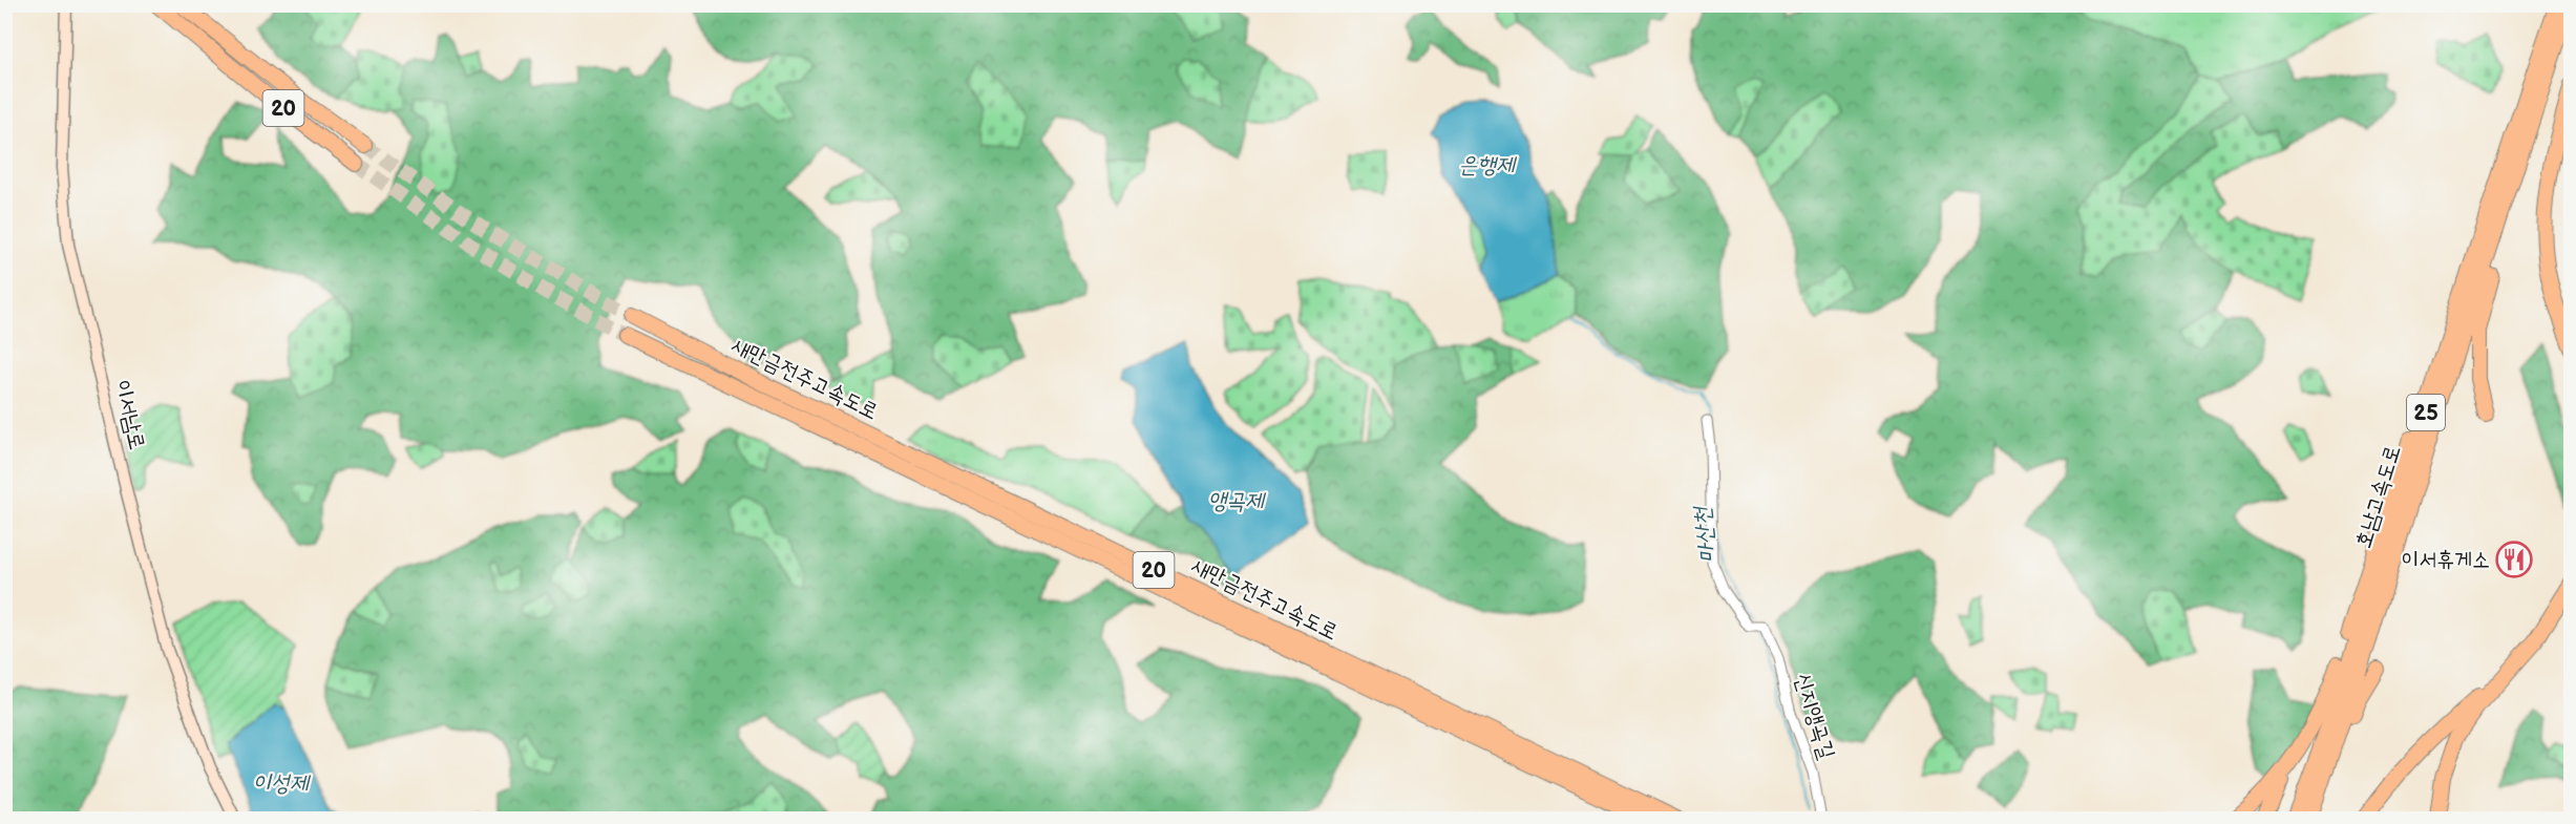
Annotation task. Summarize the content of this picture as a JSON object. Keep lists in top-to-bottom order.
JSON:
{
  "streets": {
    "highway": [
      "20",
      "새만금전주고속도로",
      "25",
      "호남고속도로"
    ],
    "main road": ["이서남로"],
    "street": ["신지앵곡길"]
  },
  "water": [
    "은행제",
    "앵곡제",
    "마산천",
    "이성제"
  ],
  "places": {
    "restaurant": ["이서휴게소"]
  }
}
